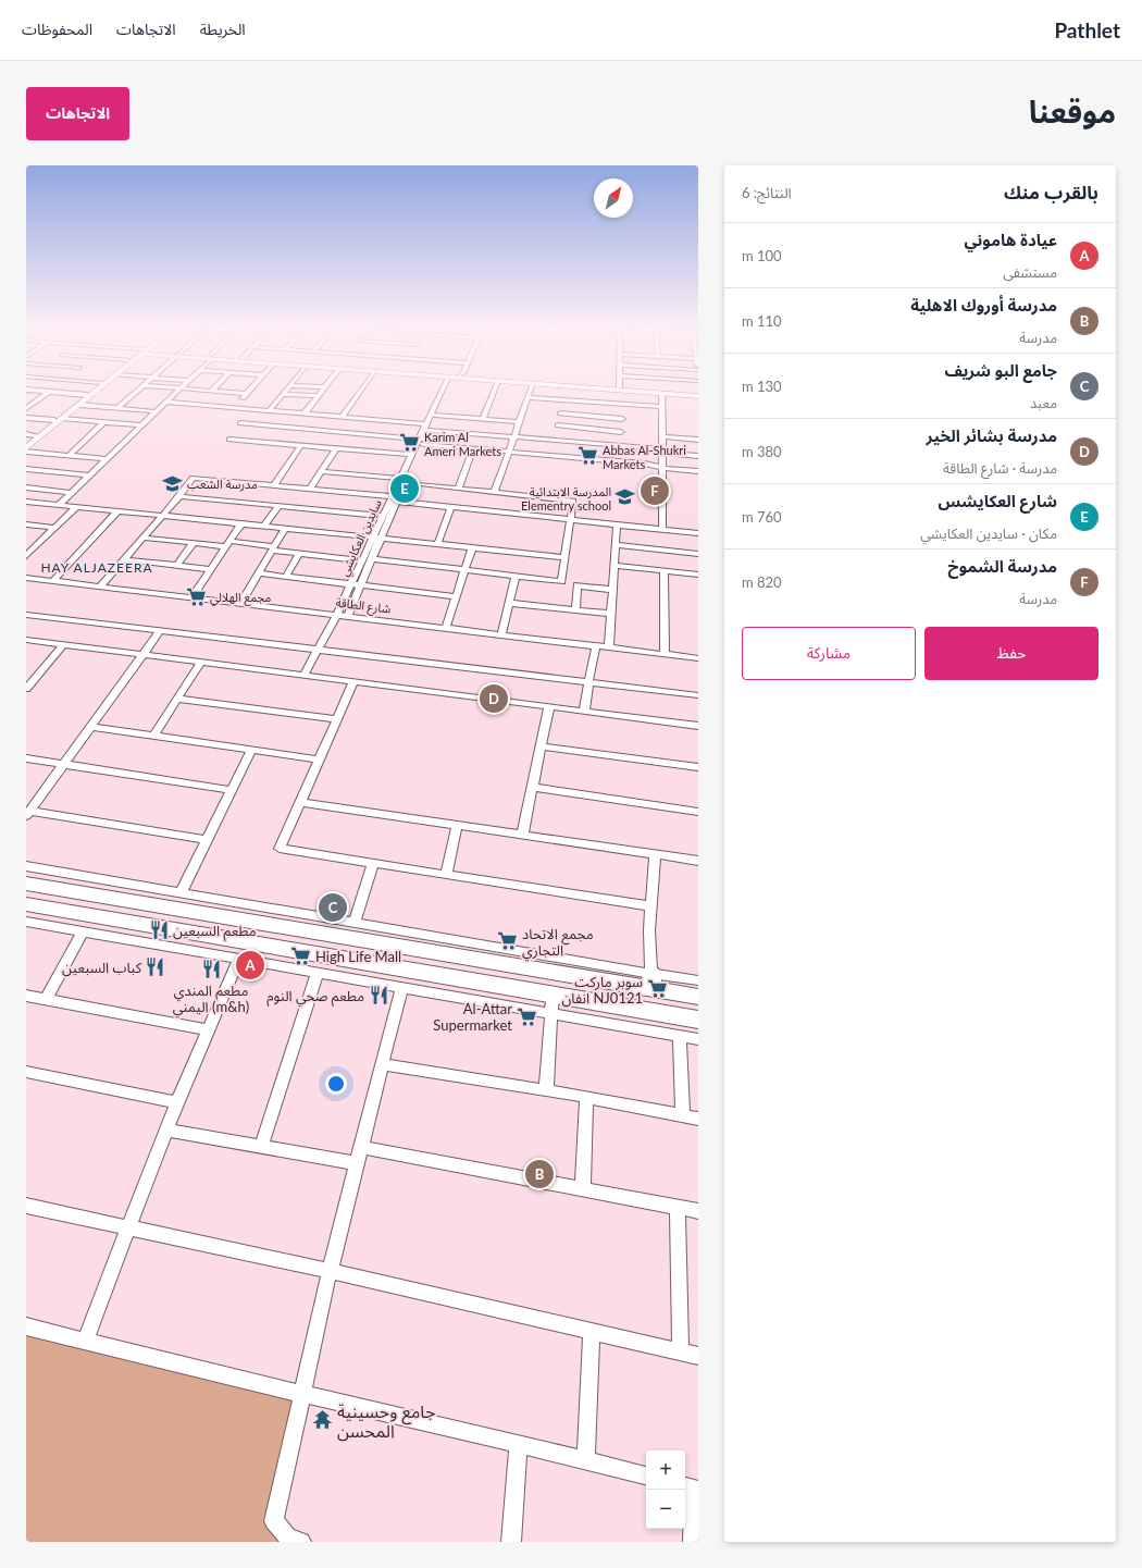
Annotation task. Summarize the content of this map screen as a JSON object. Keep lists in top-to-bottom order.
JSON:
{
  "streets": {
    "street": ["سايدين العكايشي", "شارع الطاقة"]
  },
  "crossings": [
    ["سايدين العكايشي", "شارع الطاقة"]
  ],
  "districts": ["HAY ALJAZEERA"],
  "places": {
    "supermarket": [
      "Karim Al Ameri Markets",
      "Abbas Al-Shukri Markets",
      "مجمع الهلالي",
      "مجمع الاتحاد التجاري",
      "High Life Mall",
      "سوبر ماركت انفان NJ0121",
      "Al-Attar Supermarket"
    ],
    "school or university": ["مدرسة الشعب", "المدرسة الابتدائية Elementry school"],
    "restaurant": [
      "مطعم السبعين",
      "كباب السبعين",
      "مطعم المندي اليمني (m&h)",
      "مطعم صحي النوم"
    ],
    "temple": ["جامع وحسينية المحسن"]
  },
  "north": "top right",
  "page": {
    "header": "Pathlet",
    "nav": ["الخريطة", "الاتجاهات", "المحفوظات"],
    "title": "موقعنا",
    "buttons": [
      "الاتجاهات",
      ["حفظ", "مشاركة"]
    ],
    "heading": ["بالقرب منك", "النتائج: 6"],
    "list": [
      {
        "mark": "A",
        "name": "عيادة هاموني",
        "note": "مستشفى",
        "value": "100 m"
      },
      {
        "mark": "B",
        "name": "مدرسة أوروك الاهلية",
        "note": "مدرسة",
        "value": "110 m"
      },
      {
        "mark": "C",
        "name": "جامع البو شريف",
        "note": "معبد",
        "value": "130 m"
      },
      {
        "mark": "D",
        "name": "مدرسة بشائر الخير",
        "note": "مدرسة · شارع الطاقة",
        "value": "380 m"
      },
      {
        "mark": "E",
        "name": "شارع العكايشس",
        "note": "مكان · سايدين العكايشي",
        "value": "760 m"
      },
      {
        "mark": "F",
        "name": "مدرسة الشموخ",
        "note": "مدرسة",
        "value": "820 m"
      }
    ],
    "pins": [
      "E",
      "F",
      "D",
      "C",
      "A",
      "B"
    ],
    "map_buttons": ["+", "−"]
  }
}
